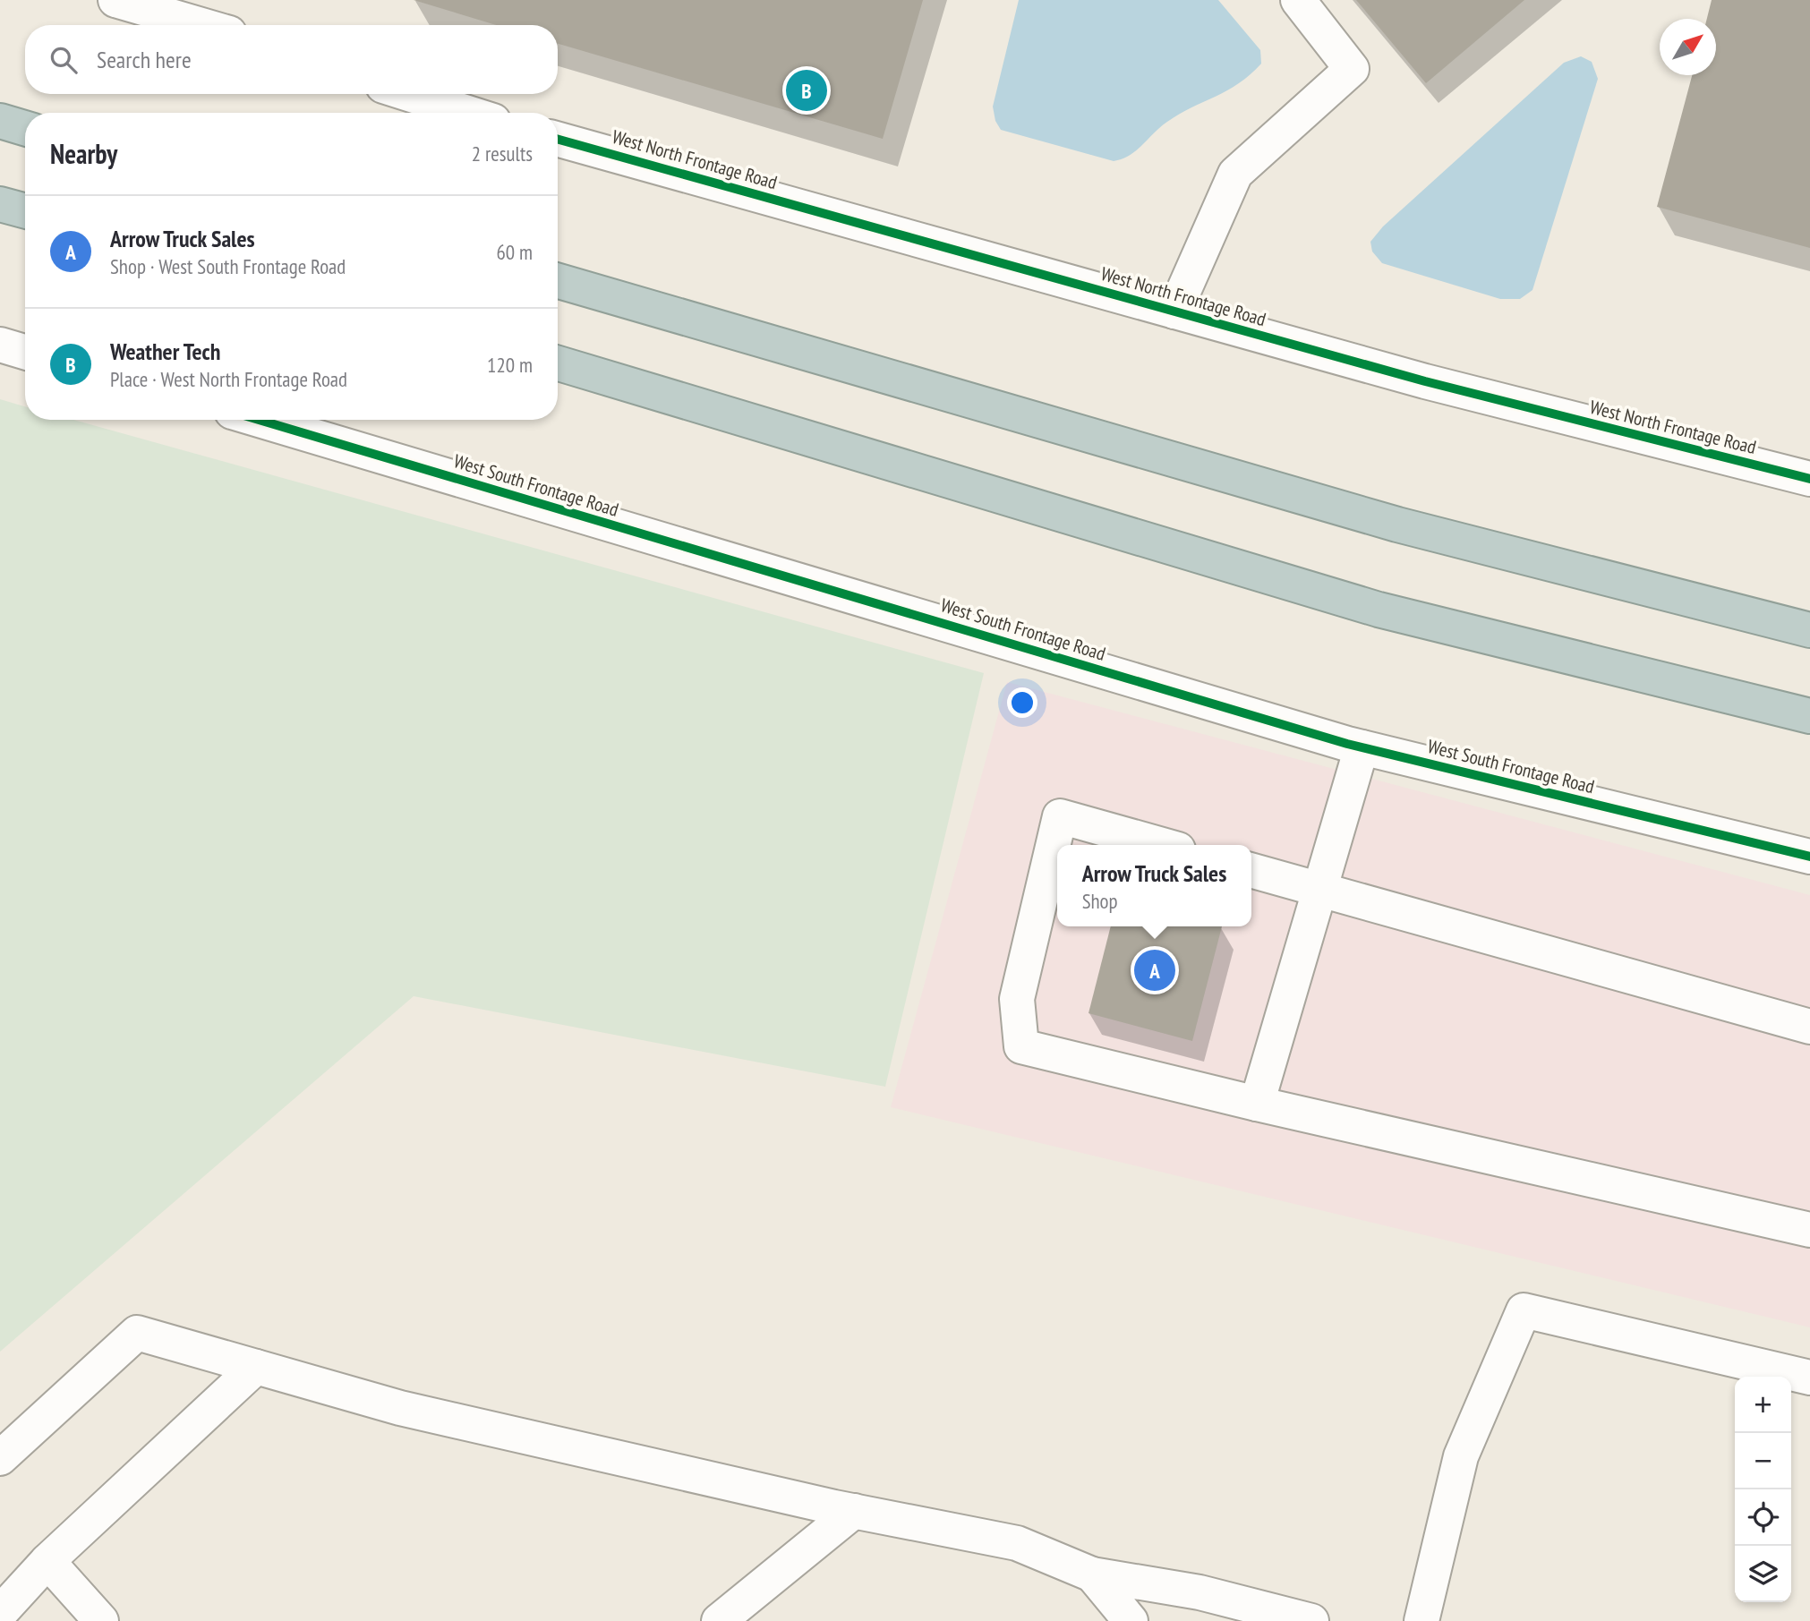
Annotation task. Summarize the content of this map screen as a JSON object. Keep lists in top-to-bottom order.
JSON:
{
  "streets": {
    "street": ["West North Frontage Road", "West South Frontage Road"]
  },
  "north": "top right",
  "page": {
    "search": "Search here",
    "pins": ["B", "A"],
    "heading": ["Nearby", "2 results"],
    "list": [
      {
        "mark": "A",
        "name": "Arrow Truck Sales",
        "note": "Shop · West South Frontage Road",
        "value": "60 m"
      },
      {
        "mark": "B",
        "name": "Weather Tech",
        "note": "Place · West North Frontage Road",
        "value": "120 m"
      }
    ],
    "popup": ["Arrow Truck Sales", "Shop"],
    "map_buttons": ["+", "−"]
  }
}
